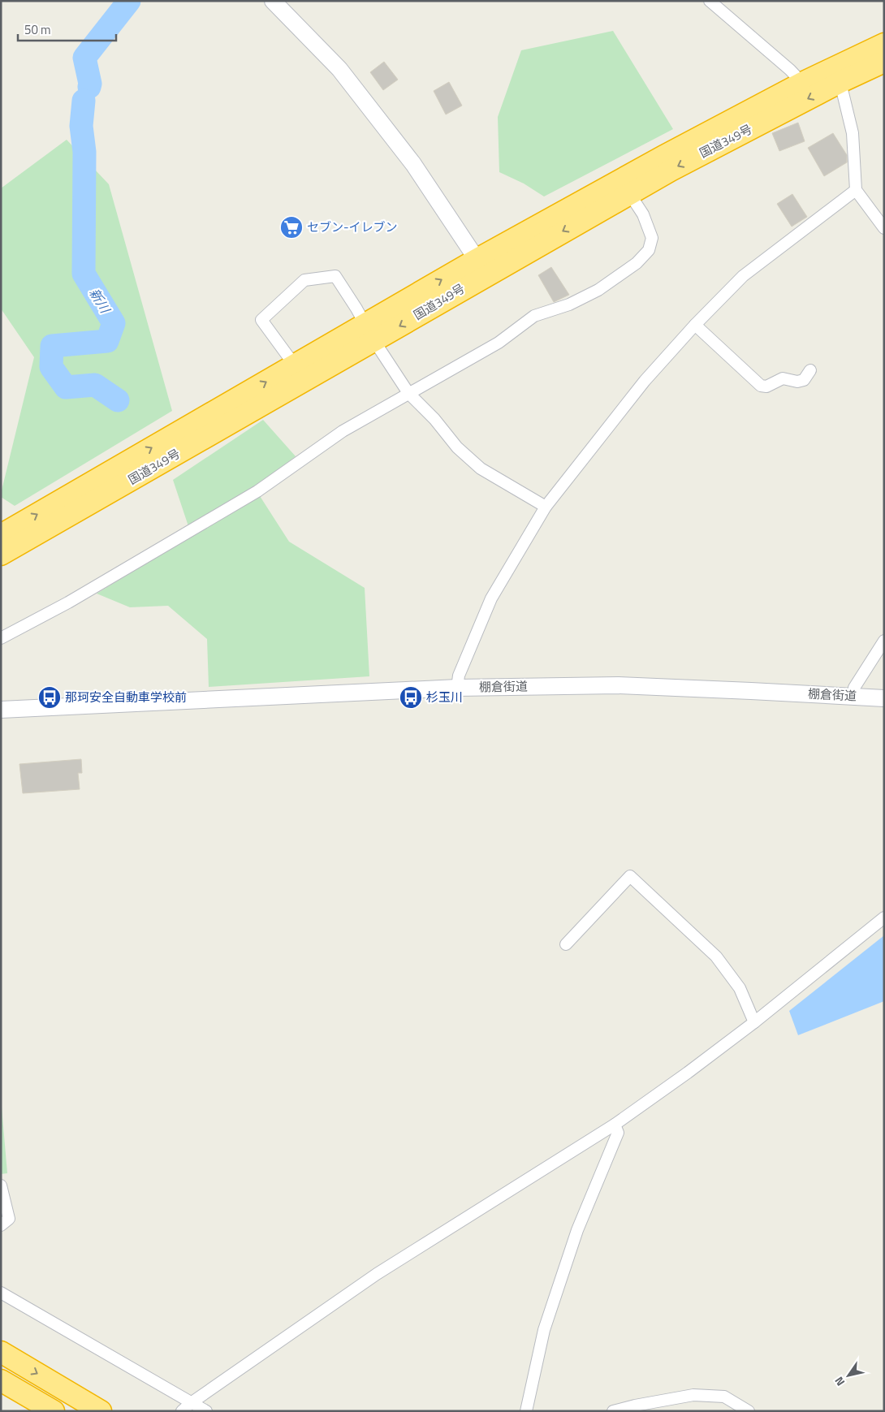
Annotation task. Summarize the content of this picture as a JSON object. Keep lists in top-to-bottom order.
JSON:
{
  "streets": {
    "highway": ["国道349号"],
    "street": ["棚倉街道"]
  },
  "water": ["新川"],
  "places": {
    "supermarket": ["セブン-イレブン"],
    "bus stop": ["那珂安全自動車学校前", "杉玉川"]
  },
  "scale_bar": "50 m",
  "north": "bottom left"
}
